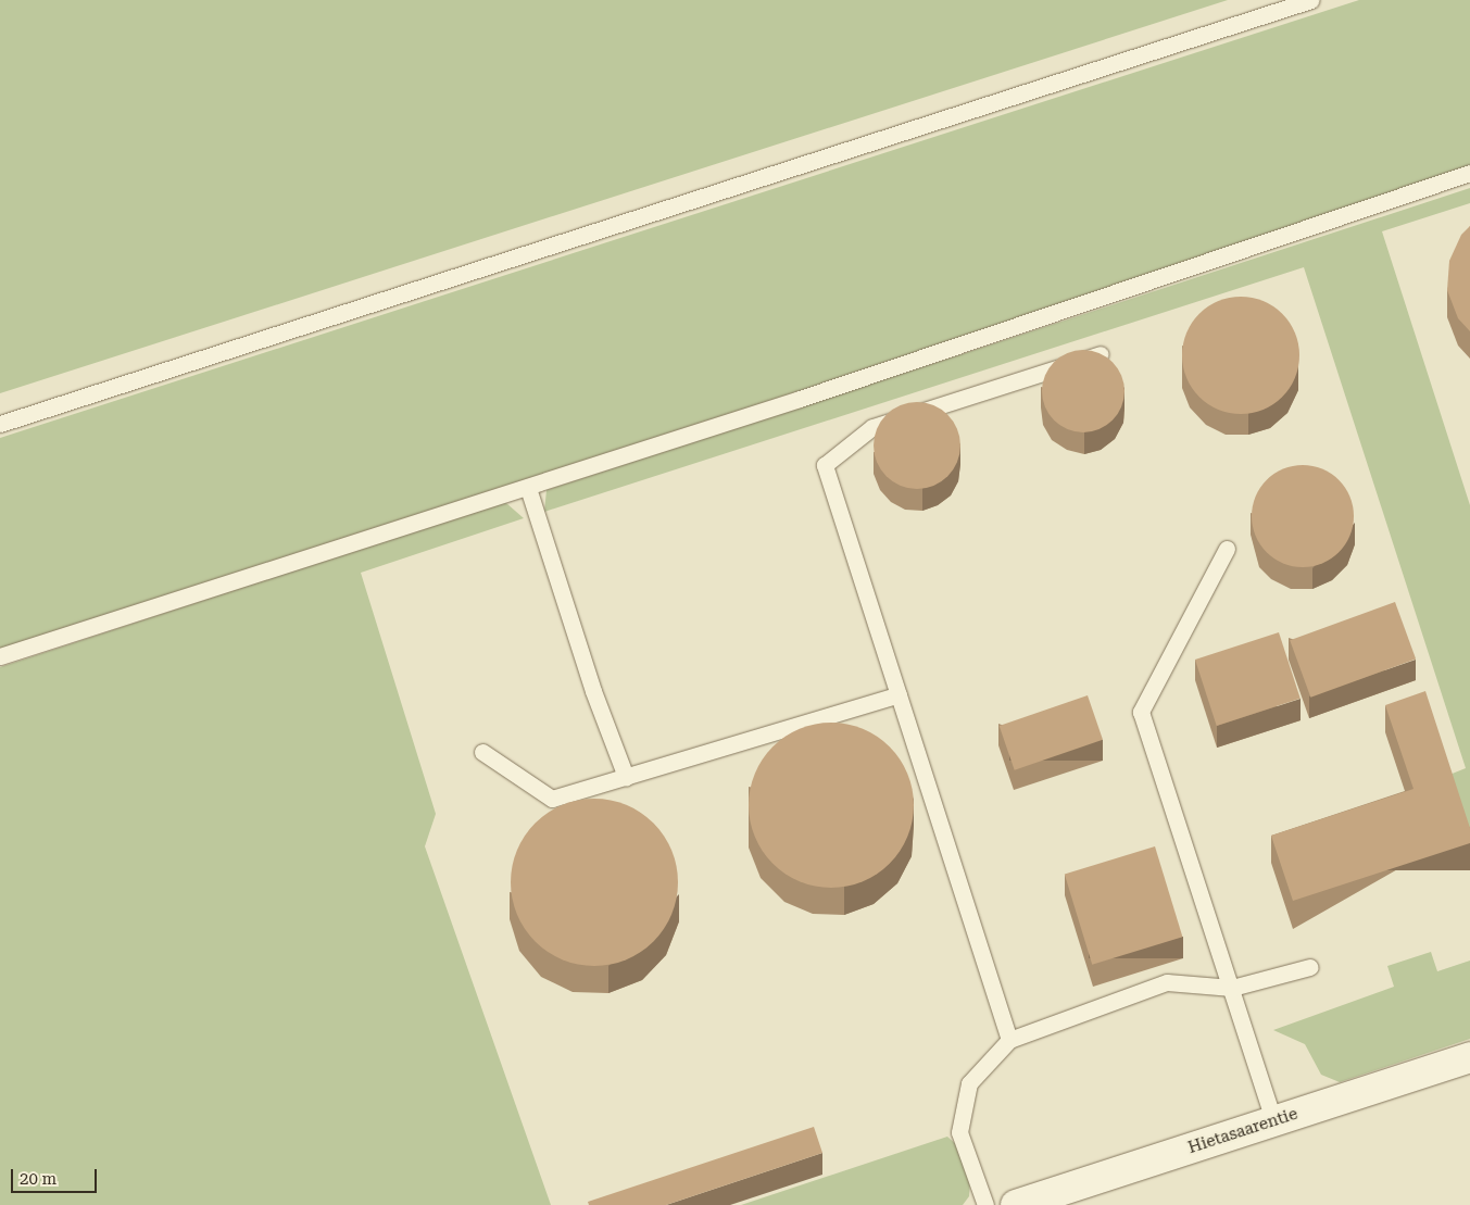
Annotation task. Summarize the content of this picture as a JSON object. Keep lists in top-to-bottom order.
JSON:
{
  "streets": {
    "street": ["Hietasaarentie"]
  },
  "scale_bar": "20 m"
}
